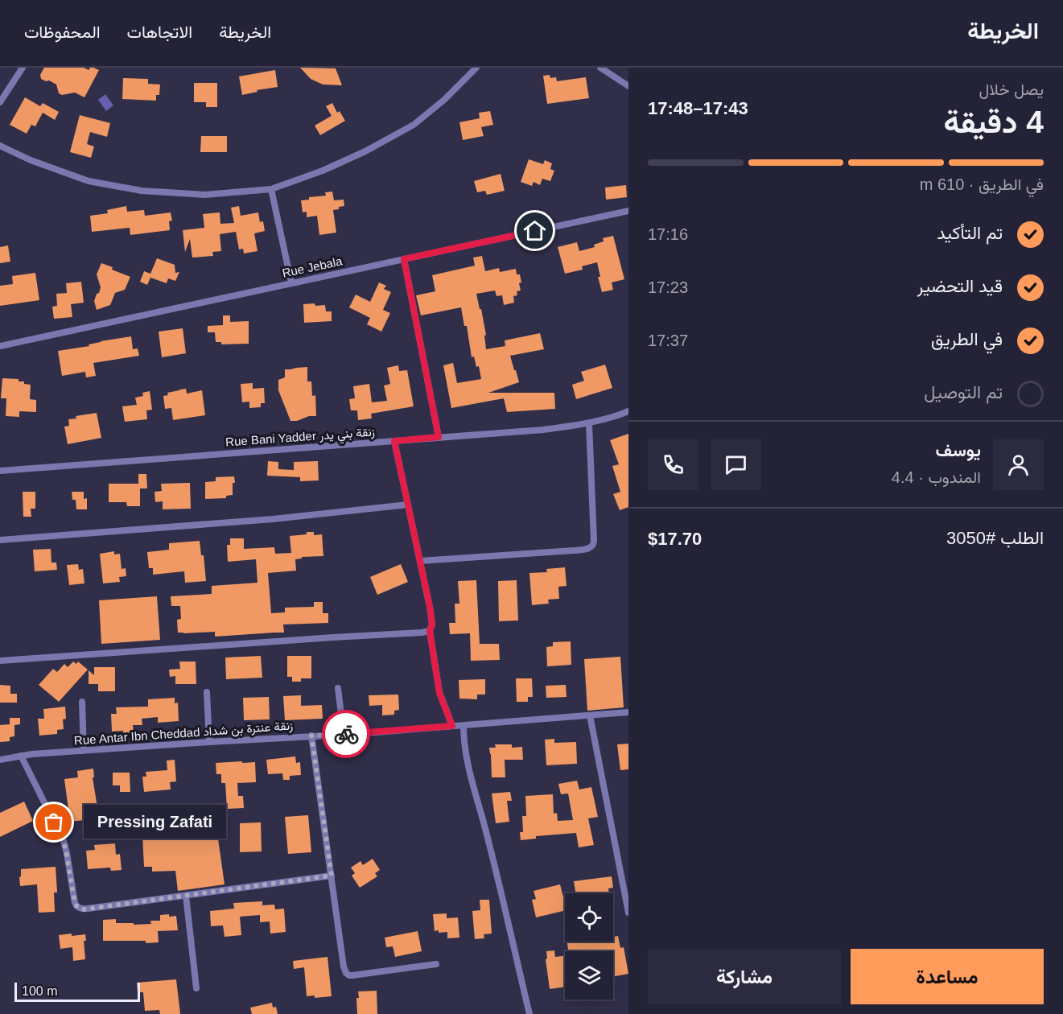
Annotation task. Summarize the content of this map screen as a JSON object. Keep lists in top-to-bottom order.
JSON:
{
  "streets": {
    "street": ["Rue Jebala", "Rue Bani Yadder زنقة بني يدر", "Rue Antar Ibn Cheddad زنقة عنترة بن شداد"]
  },
  "places": ["Pressing Zafati"],
  "scale_bar": "100 m",
  "page": {
    "header": "الخريطة",
    "nav": ["الخريطة", "الاتجاهات", "المحفوظات"],
    "heading": ["4 دقيقة", "يصل خلال", "17:43–17:48"],
    "panel": [
      "يوسف",
      "المندوب · 4.4",
      "الطلب #3050",
      "$17.70"
    ],
    "bar": "في الطريق · 610 m",
    "list": [
      ["تم التأكيد", "17:16"],
      ["قيد التحضير", "17:23"],
      ["في الطريق", "17:37"],
      "تم التوصيل"
    ],
    "bubble": "Pressing Zafati",
    "buttons": ["مساعدة", "مشاركة"],
    "scale": "100 m"
  }
}
